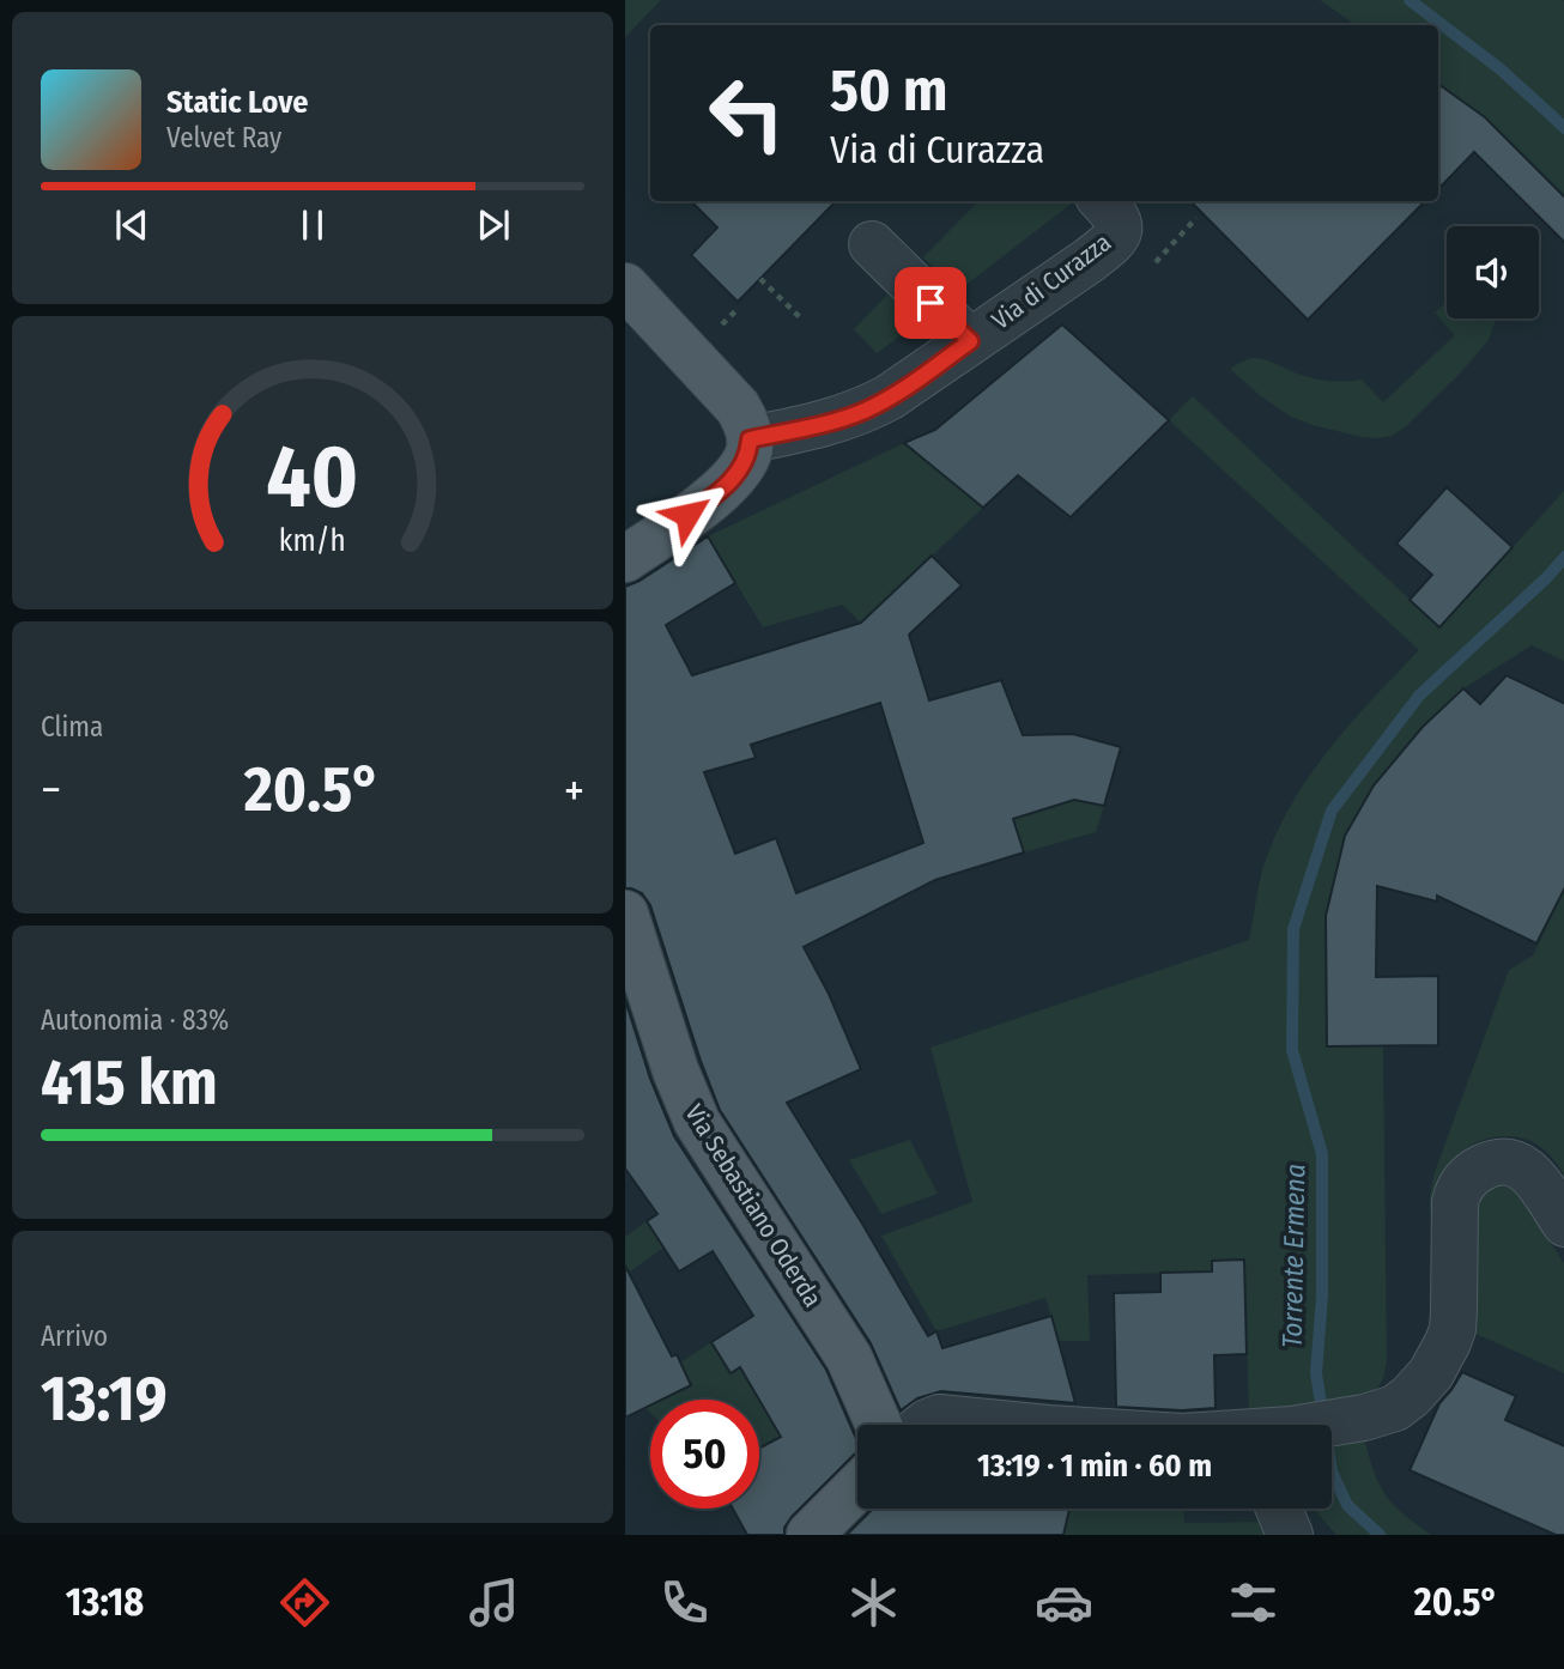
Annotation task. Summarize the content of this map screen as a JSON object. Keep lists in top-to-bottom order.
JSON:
{
  "streets": {
    "main road": ["Via Sebastiano Oderda"],
    "street": ["Via di Curazza"]
  },
  "water": ["Torrente Ermena"],
  "page": {
    "turn": ["50 m", "Via di Curazza"],
    "song": ["Static Love", "Velvet Ray"],
    "tile": [
      "Clima",
      ["Autonomia · 83%", "415 km"],
      ["Arrivo", "13:19"]
    ],
    "heat": ["−", "20.5°", "+"],
    "limit": "50",
    "trip": "13:19 · 1 min · 60 m",
    "tabs": ["13:18", "20.5°"],
    "gauge": ["40", "km/h"]
  }
}
